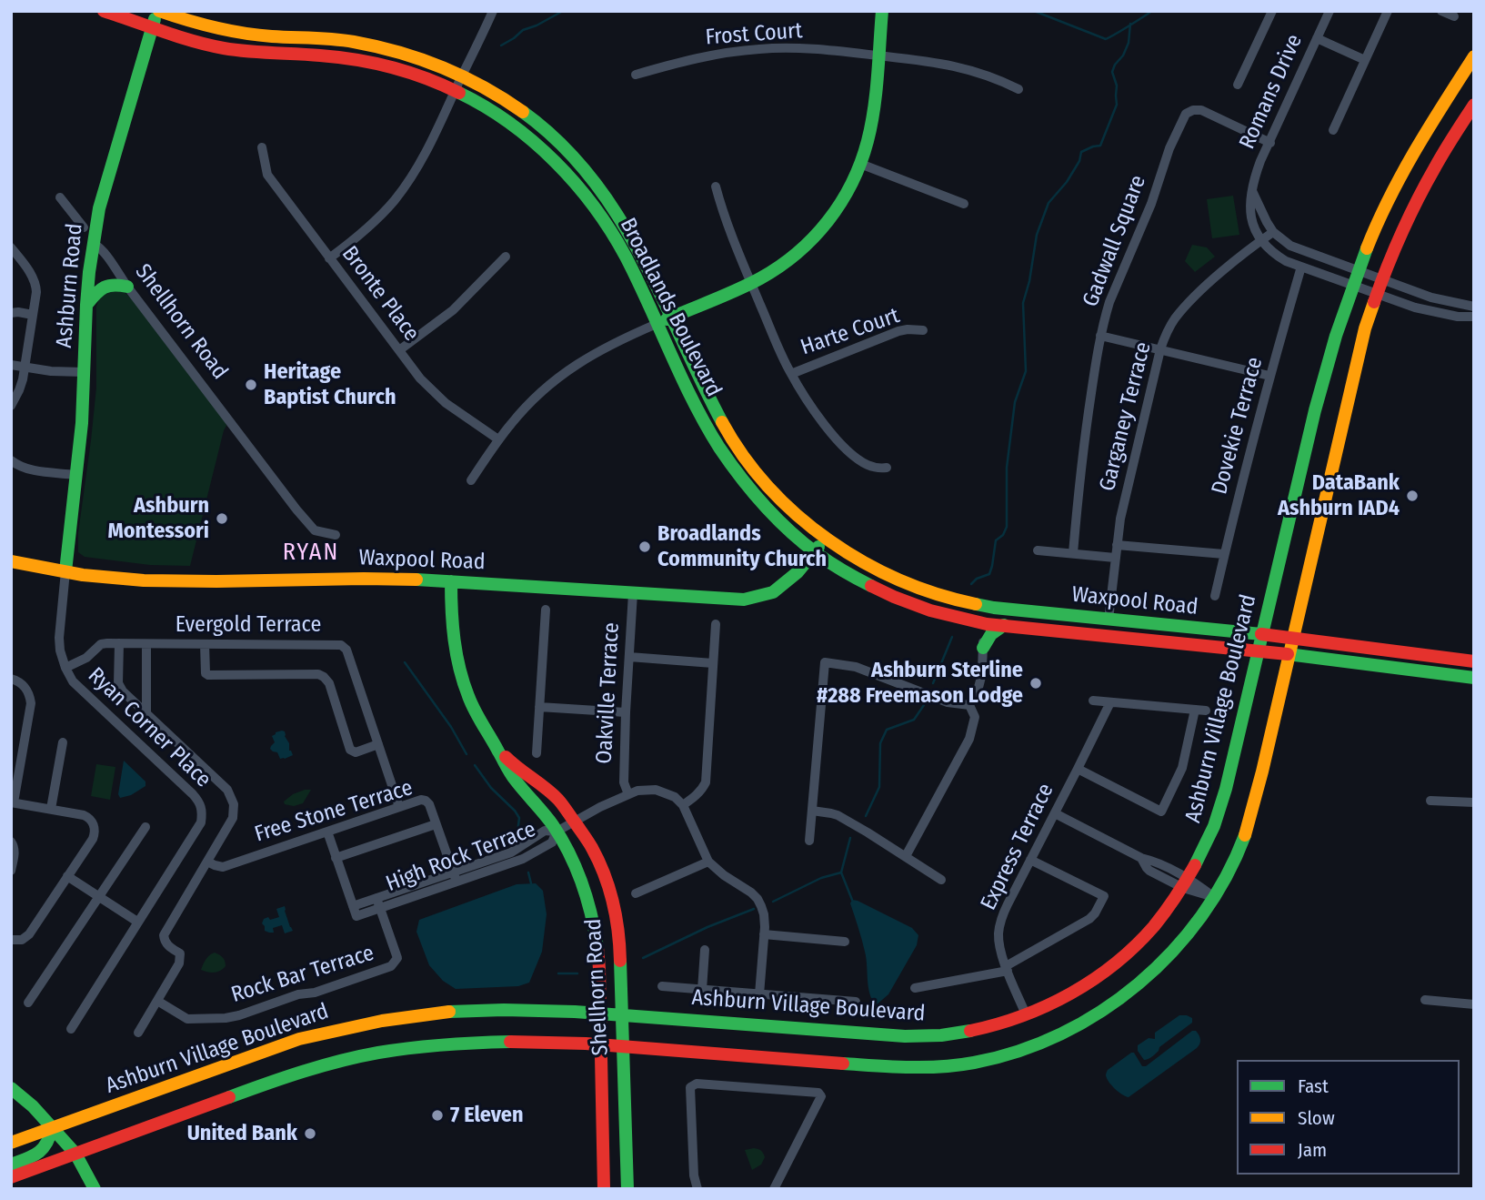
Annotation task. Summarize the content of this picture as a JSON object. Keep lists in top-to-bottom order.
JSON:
{
  "streets": {
    "main road": [
      "Ashburn Road",
      "Broadlands Boulevard",
      "Shellhorn Road",
      "Waxpool Road",
      "Ashburn Village Boulevard"
    ],
    "street": [
      "Frost Court",
      "Romans Drive",
      "Gadwall Square",
      "Bronte Place",
      "Harte Court",
      "Garganey Terrace",
      "Dovekie Terrace",
      "Evergold Terrace",
      "Oakville Terrace",
      "Ryan Corner Place",
      "Free Stone Terrace",
      "Express Terrace",
      "High Rock Terrace",
      "Rock Bar Terrace"
    ]
  },
  "crossings": [
    ["Romans Drive", "Gadwall Square"],
    ["Romans Drive", "Garganey Terrace"],
    ["Romans Drive", "Dovekie Terrace"],
    ["Romans Drive", "Ashburn Village Boulevard"],
    ["Ashburn Road", "Broadlands Boulevard"],
    ["Ashburn Road", "Shellhorn Road"],
    ["Ashburn Road", "Waxpool Road"],
    ["Ashburn Road", "Ryan Corner Place"],
    ["Broadlands Boulevard", "Waxpool Road"],
    ["Shellhorn Road", "Waxpool Road"],
    ["Shellhorn Road", "Ashburn Village Boulevard"],
    ["Shellhorn Road", "High Rock Terrace"],
    ["Garganey Terrace", "Waxpool Road"],
    ["Waxpool Road", "Oakville Terrace"],
    ["Waxpool Road", "Ashburn Village Boulevard"],
    ["Waxpool Road", "Ryan Corner Place"],
    ["Evergold Terrace", "Ryan Corner Place"],
    ["Evergold Terrace", "Free Stone Terrace"],
    ["Oakville Terrace", "High Rock Terrace"],
    ["Ashburn Village Boulevard", "Express Terrace"],
    ["Free Stone Terrace", "High Rock Terrace"],
    ["High Rock Terrace", "Rock Bar Terrace"]
  ],
  "districts": ["RYAN"],
  "places": [
    "Heritage Baptist Church",
    "DataBank Ashburn IAD4",
    "Ashburn Montessori",
    "Broadlands Community Church",
    "Ashburn Sterline #288 Freemason Lodge",
    "7 Eleven",
    "United Bank"
  ],
  "legend": ["Fast", "Slow", "Jam"]
}
